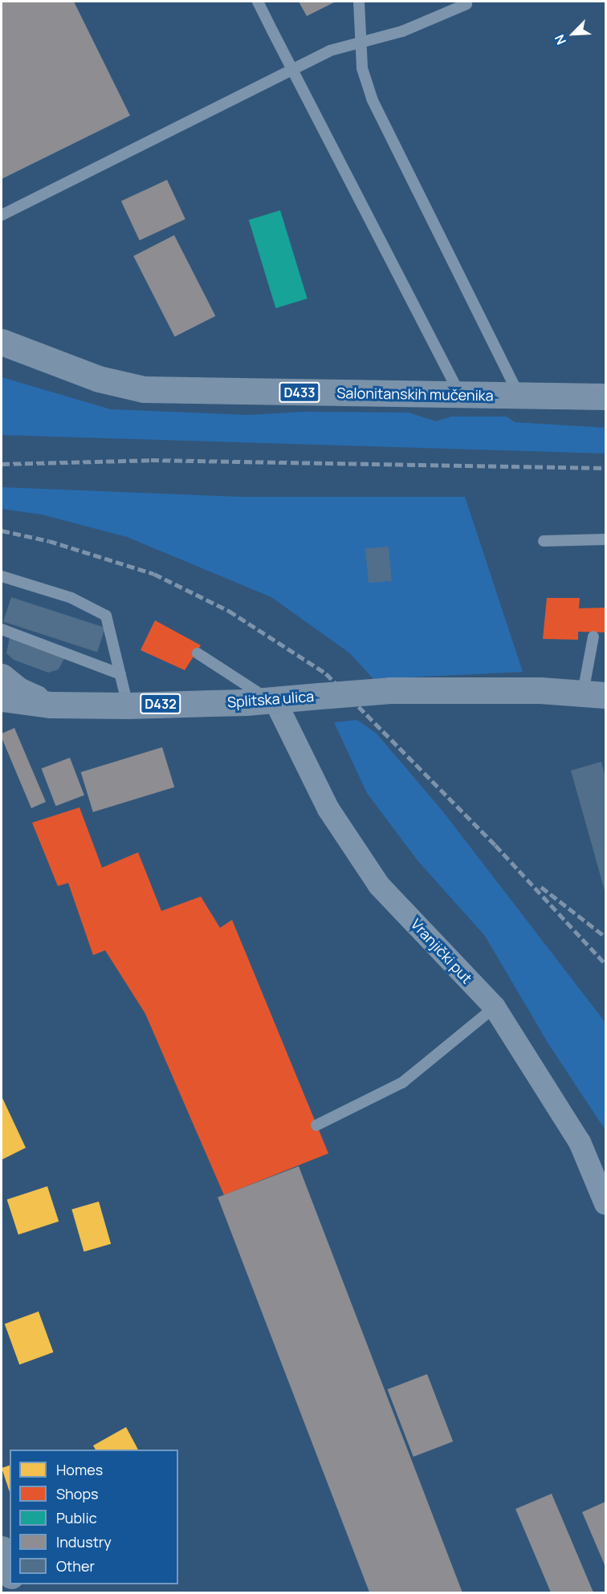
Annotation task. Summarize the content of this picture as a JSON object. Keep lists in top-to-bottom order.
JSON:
{
  "streets": {
    "main road": [
      "D433",
      "Salonitanskih mučenika",
      "Splitska ulica",
      "D432"
    ],
    "street": ["Vranjički put"]
  },
  "crossings": [
    ["Splitska ulica", "Vranjički put"]
  ],
  "legend": [
    "Homes",
    "Shops",
    "Public",
    "Industry",
    "Other"
  ],
  "north": "bottom left"
}
